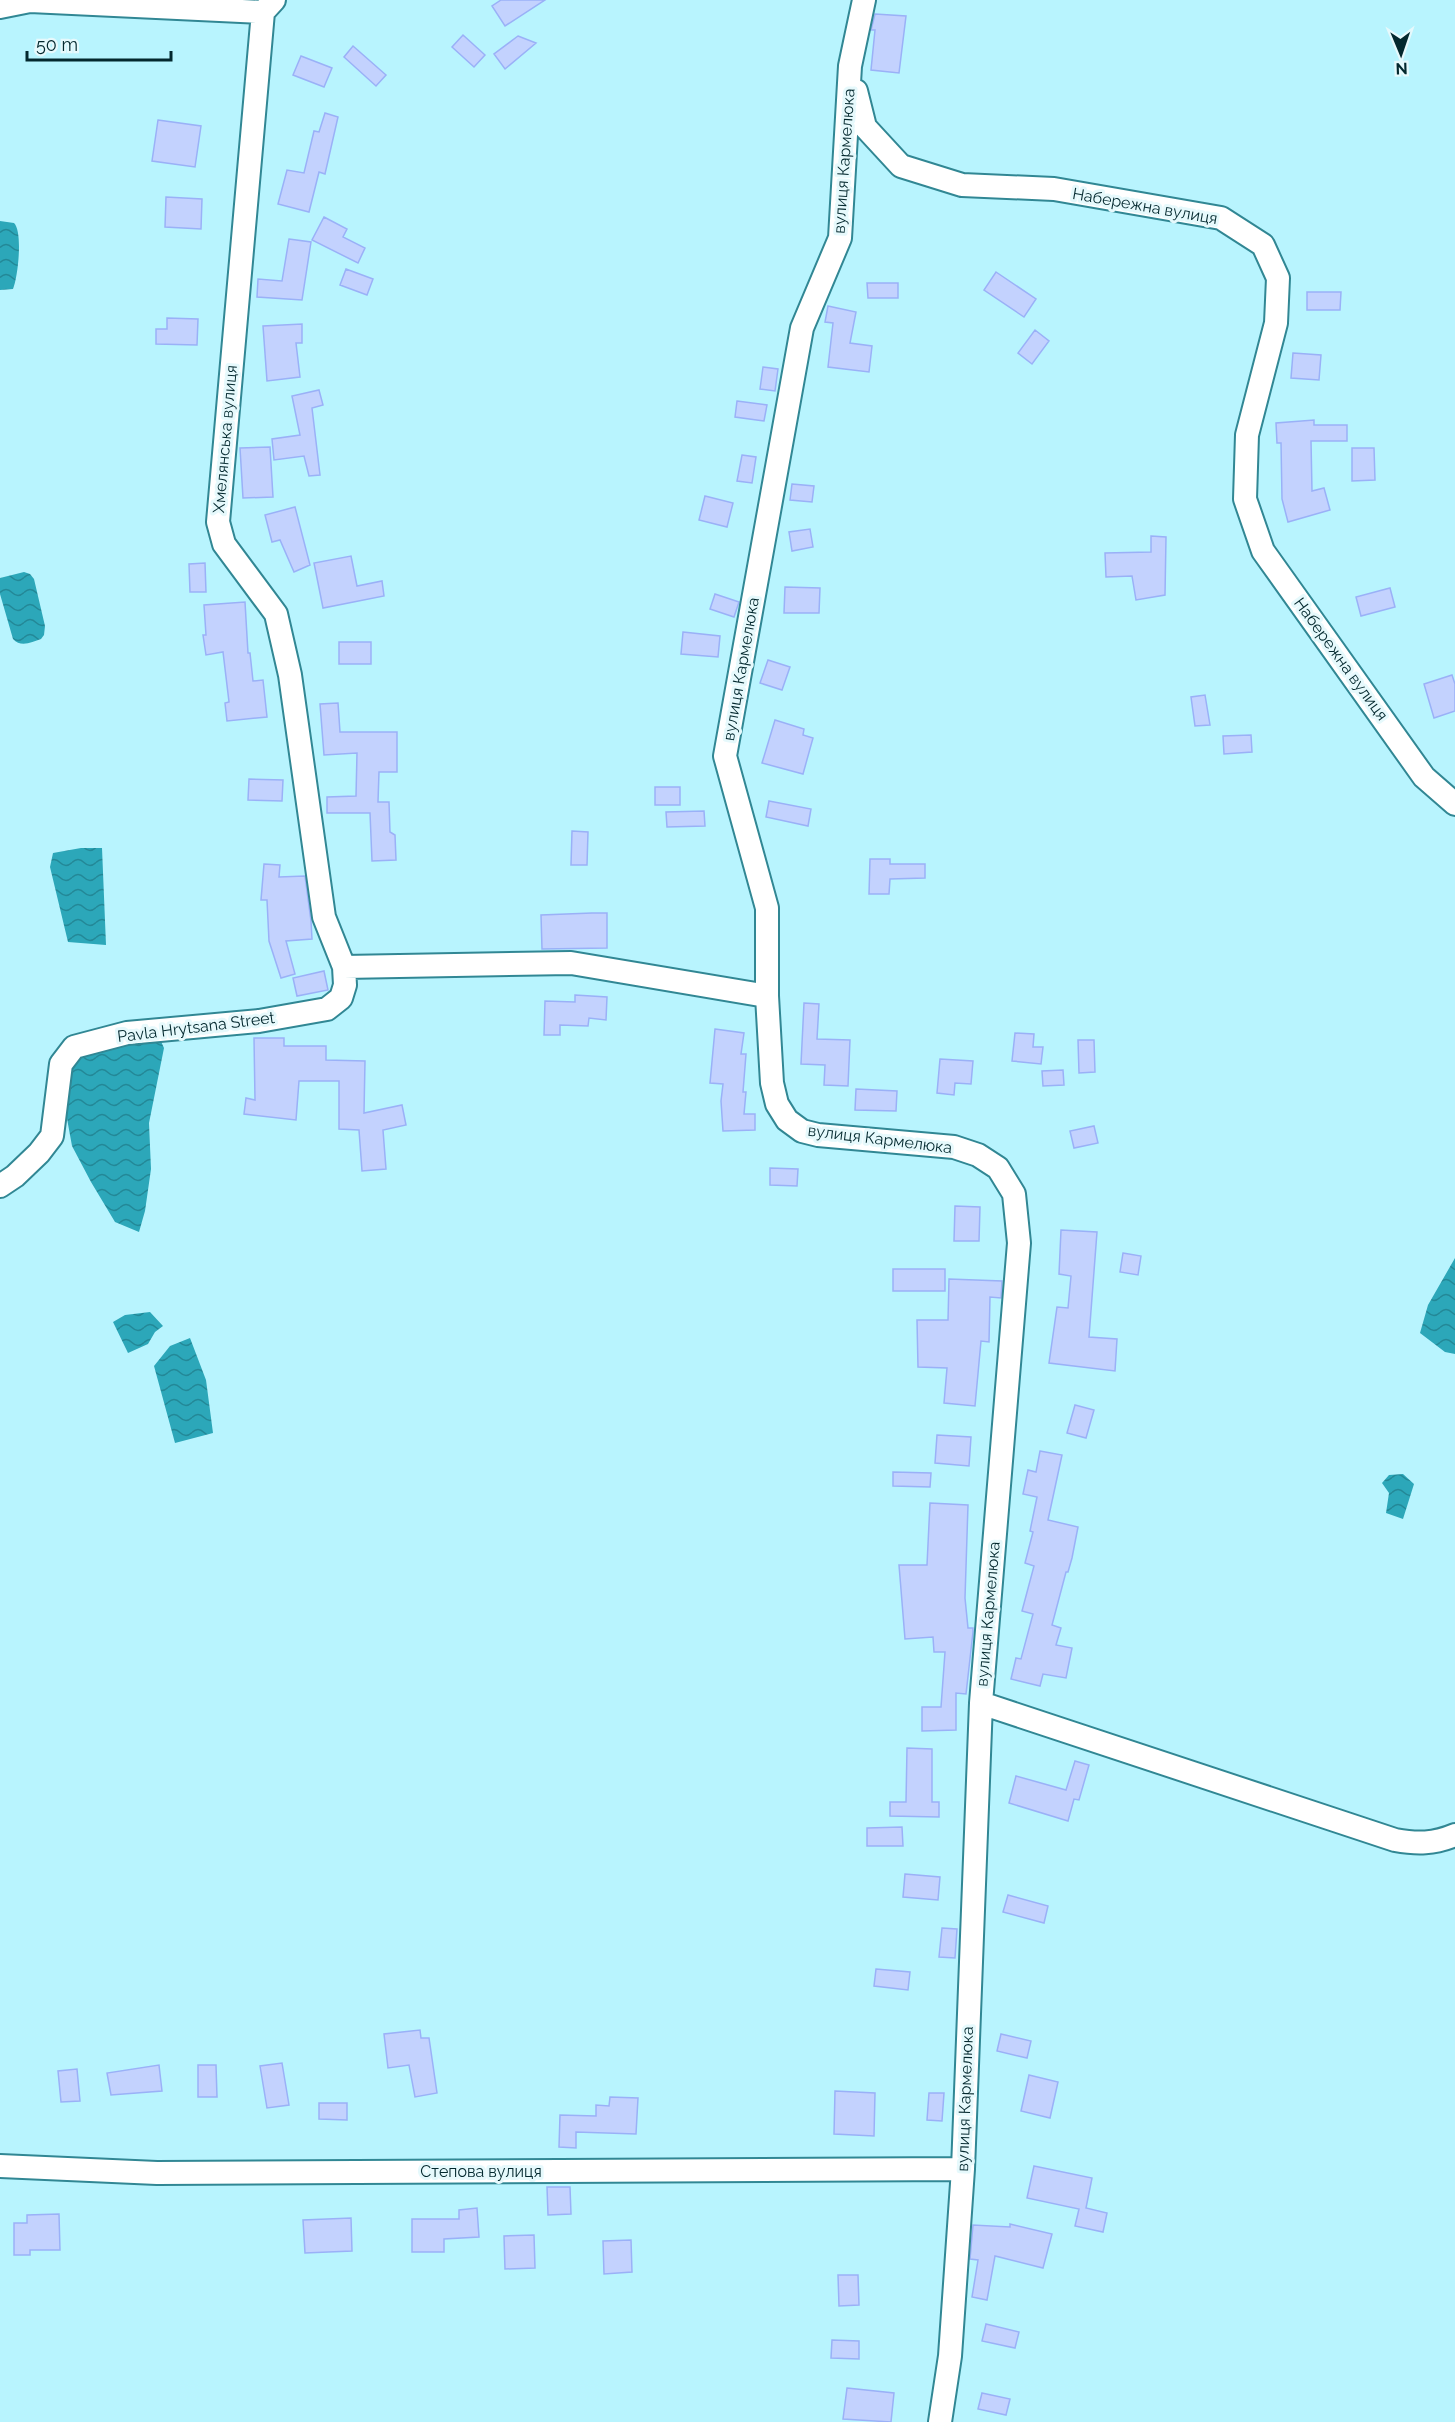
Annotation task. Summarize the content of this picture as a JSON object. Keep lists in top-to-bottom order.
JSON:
{
  "streets": {
    "street": [
      "вулиця Кармелюка",
      "Набережна вулиця",
      "Хмелянська вулиця",
      "Pavla Hrytsana Street",
      "Степова вулиця"
    ]
  },
  "crossings": [
    ["вулиця Кармелюка", "Набережна вулиця"],
    ["вулиця Кармелюка", "Степова вулиця"],
    ["Хмелянська вулиця", "Pavla Hrytsana Street"]
  ],
  "scale_bar": "50 m",
  "north": "bottom"
}
